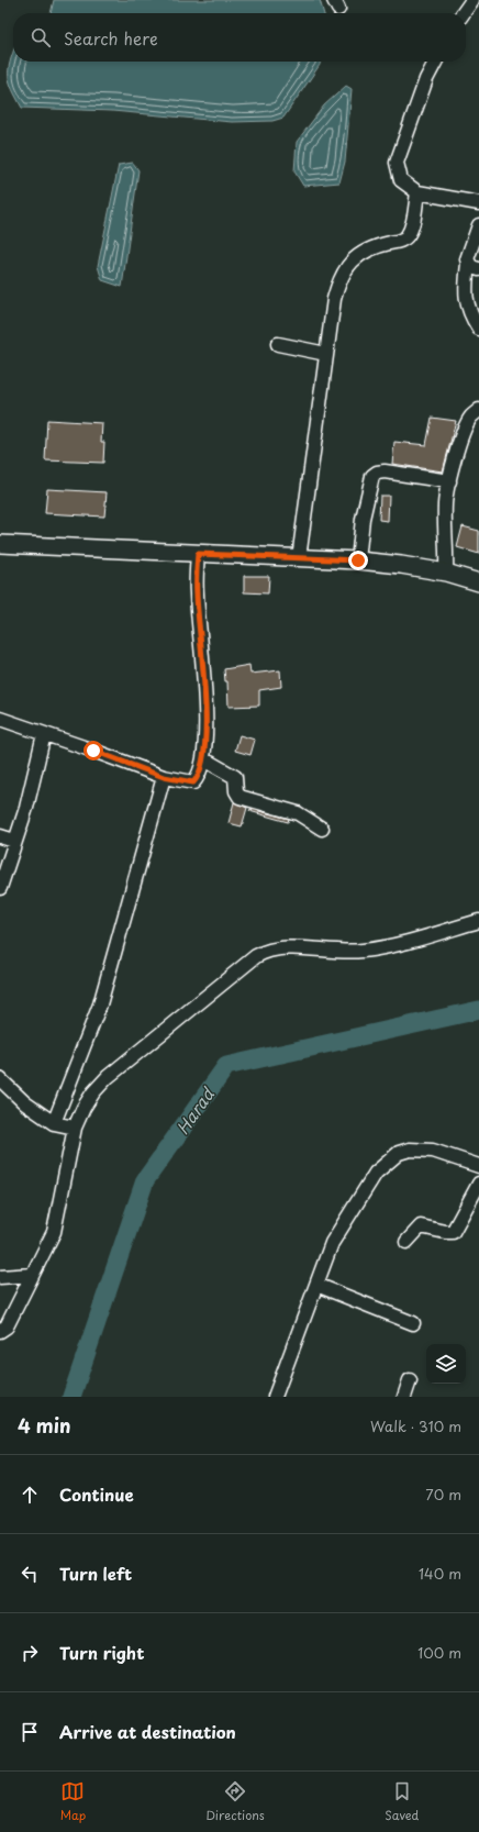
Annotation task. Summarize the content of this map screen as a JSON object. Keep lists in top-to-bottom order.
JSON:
{
  "water": ["Harad"],
  "page": {
    "search": "Search here",
    "heading": ["4 min", "Walk · 310 m"],
    "list": [
      ["Continue", "70 m"],
      ["Turn left", "140 m"],
      ["Turn right", "100 m"],
      "Arrive at destination"
    ],
    "nav": ["Map", "Directions", "Saved"]
  }
}
